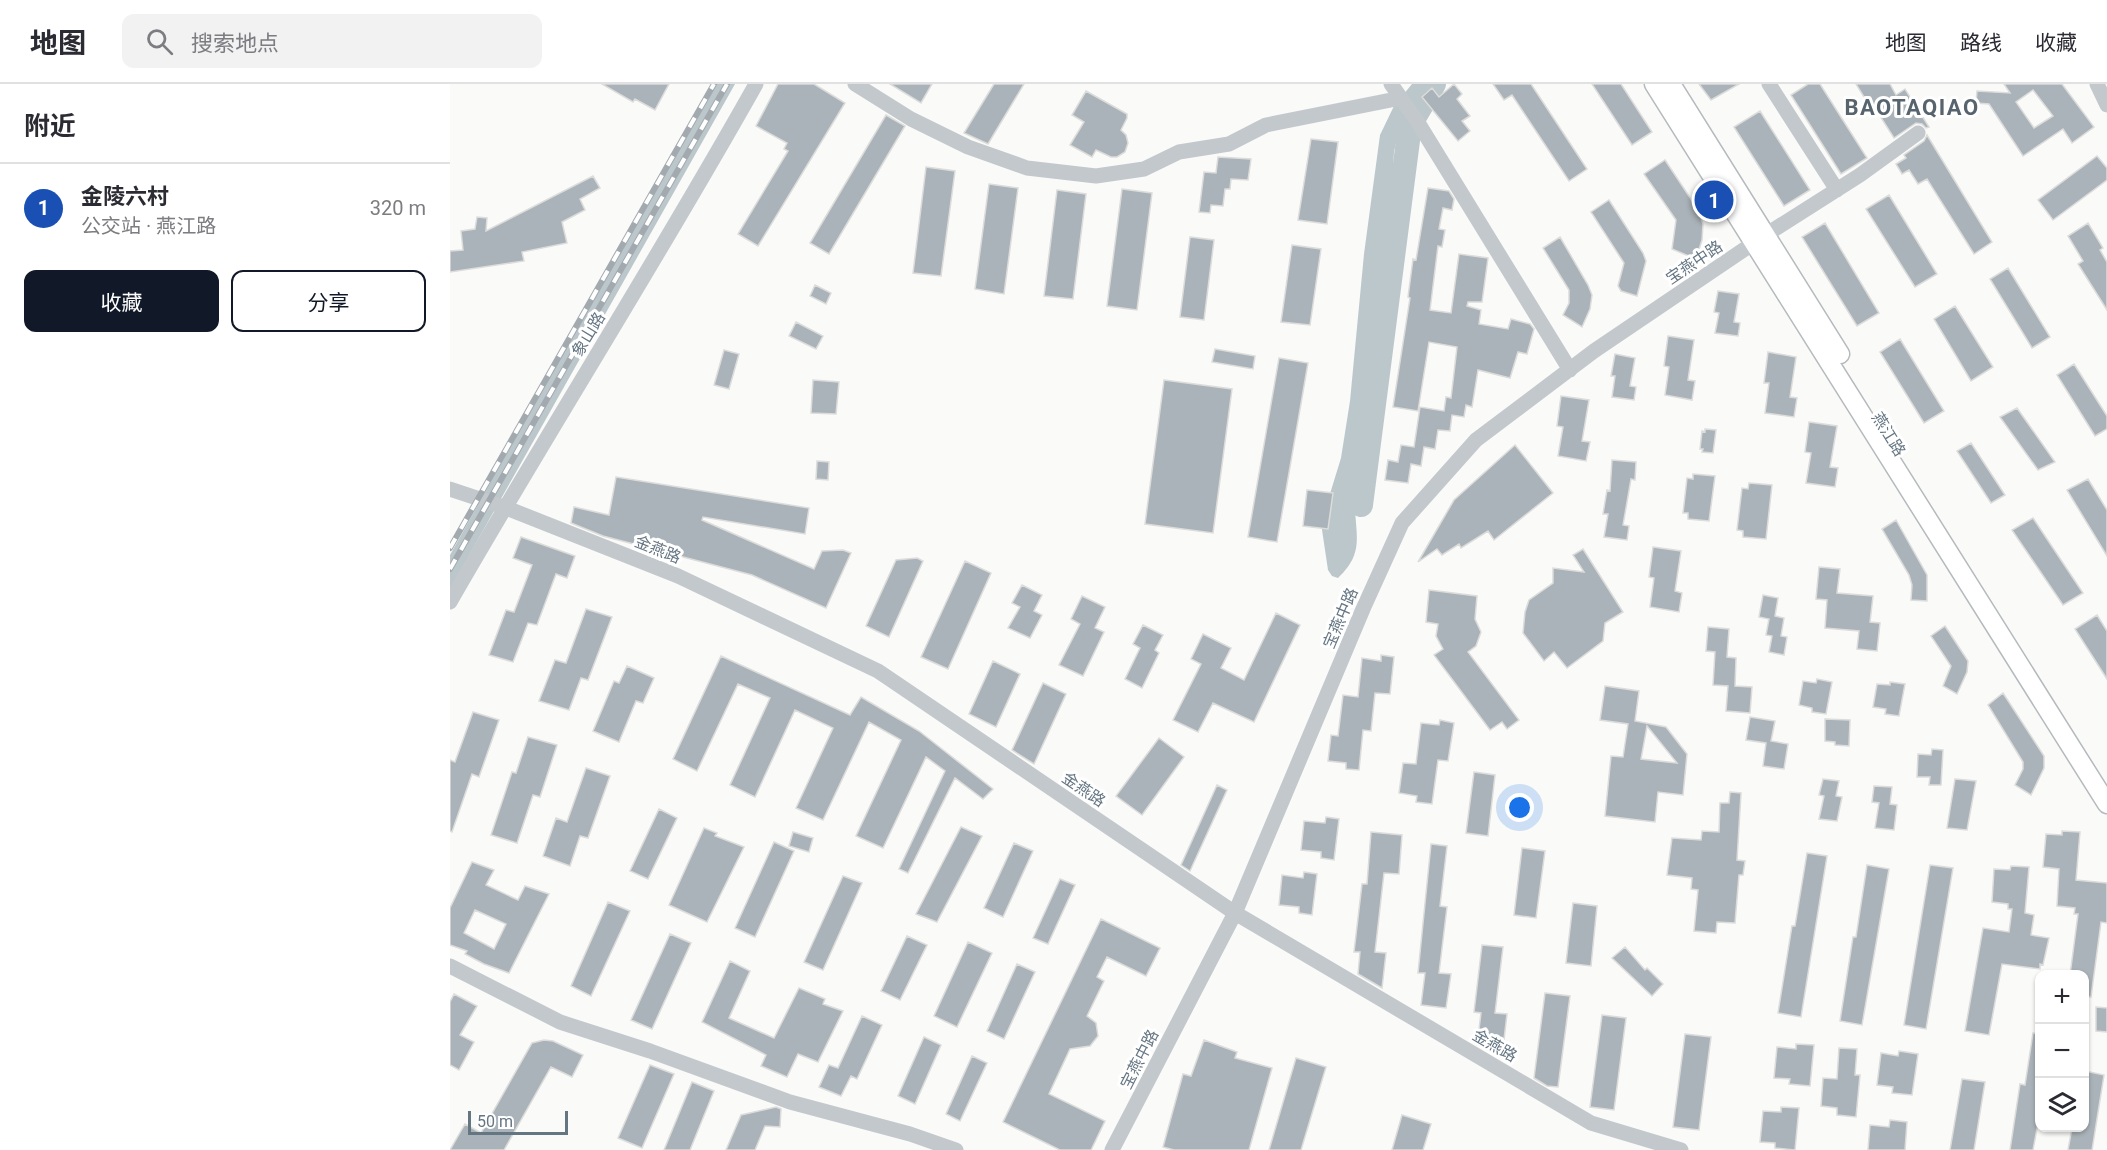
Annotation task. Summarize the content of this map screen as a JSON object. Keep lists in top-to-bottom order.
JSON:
{
  "streets": {
    "main road": ["燕江路"],
    "street": ["宝燕中路", "象山路", "金燕路"]
  },
  "crossings": [
    ["宝燕中路", "燕江路"],
    ["宝燕中路", "金燕路"],
    ["象山路", "金燕路"]
  ],
  "districts": ["BAOTAQIAO"],
  "scale_bar": "50 m",
  "page": {
    "header": "地图",
    "search": "搜索地点",
    "nav": ["地图", "路线", "收藏"],
    "heading": "附近",
    "list": [
      {
        "mark": "1",
        "name": "金陵六村",
        "note": "公交站 · 燕江路",
        "value": "320 m"
      }
    ],
    "pins": "1",
    "buttons": ["收藏", "分享"],
    "map_buttons": ["+", "−"],
    "scale": "50 m"
  }
}
